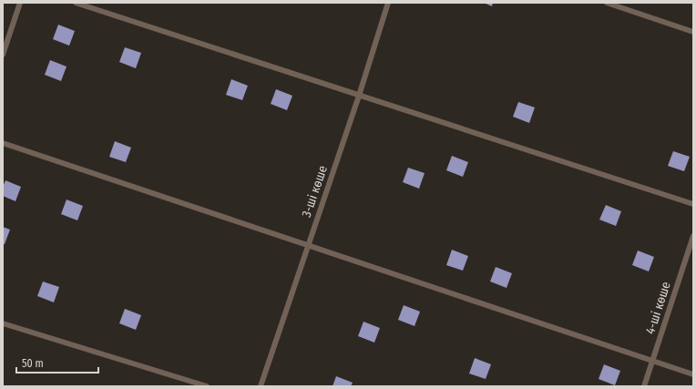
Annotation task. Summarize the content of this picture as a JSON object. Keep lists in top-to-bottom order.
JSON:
{
  "streets": {
    "lane": ["3-ші көше", "4-ші көше"]
  },
  "scale_bar": "50 m"
}
